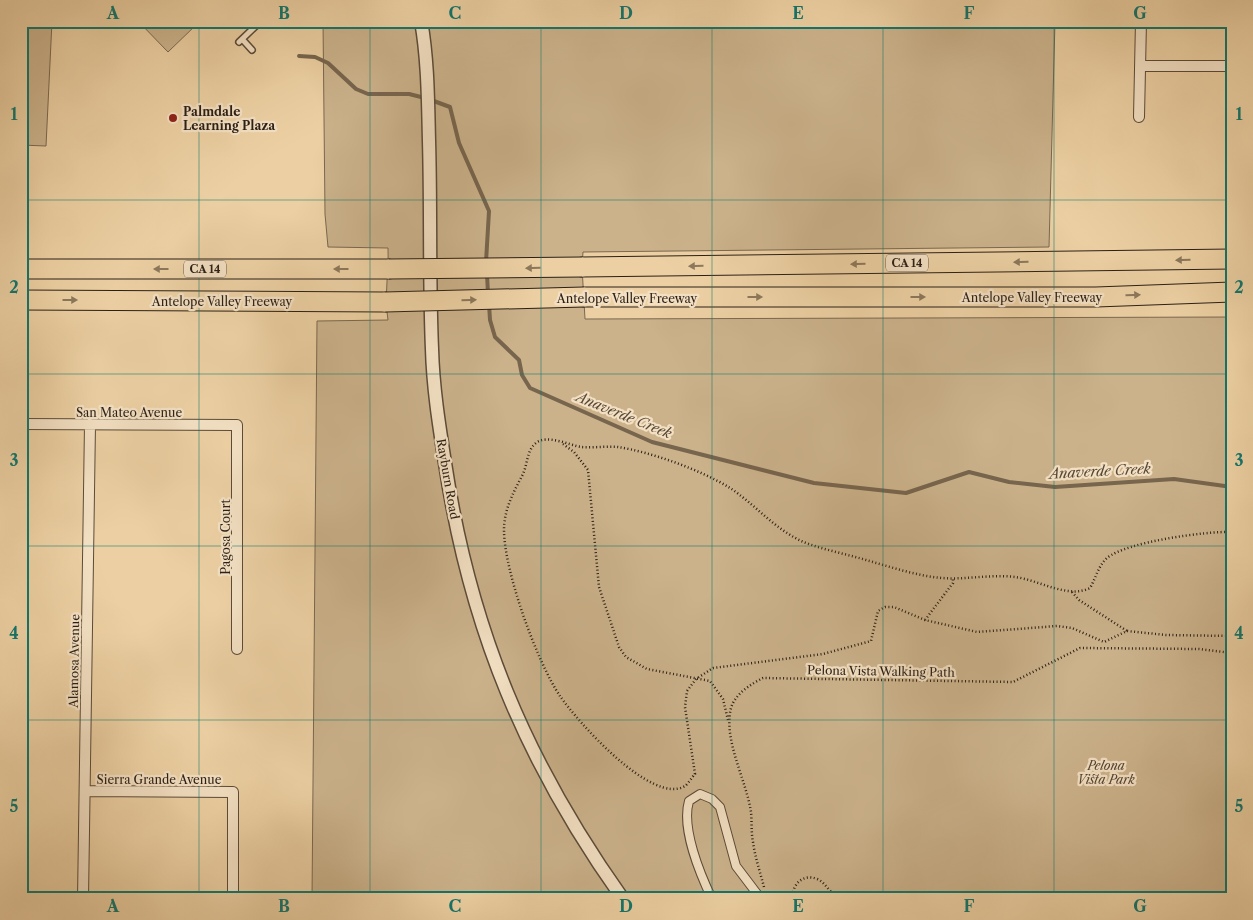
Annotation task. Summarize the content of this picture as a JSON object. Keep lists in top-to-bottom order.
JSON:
{
  "streets": {
    "highway": ["CA 14", "Antelope Valley Freeway"],
    "street": [
      "San Mateo Avenue",
      "Rayburn Road",
      "Pagosa Court",
      "Alamosa Avenue",
      "Sierra Grande Avenue"
    ],
    "path": ["Pelona Vista Walking Path"]
  },
  "crossings": [
    ["San Mateo Avenue", "Pagosa Court"],
    ["San Mateo Avenue", "Alamosa Avenue"],
    ["Alamosa Avenue", "Sierra Grande Avenue"]
  ],
  "water": ["Anaverde Creek"],
  "parks": ["Pelona Vista Park"],
  "places": ["Palmdale Learning Plaza"],
  "grid": {
    "columns": [
      "A",
      "B",
      "C",
      "D",
      "E",
      "F",
      "G"
    ],
    "rows": [
      "1",
      "2",
      "3",
      "4",
      "5"
    ]
  }
}
